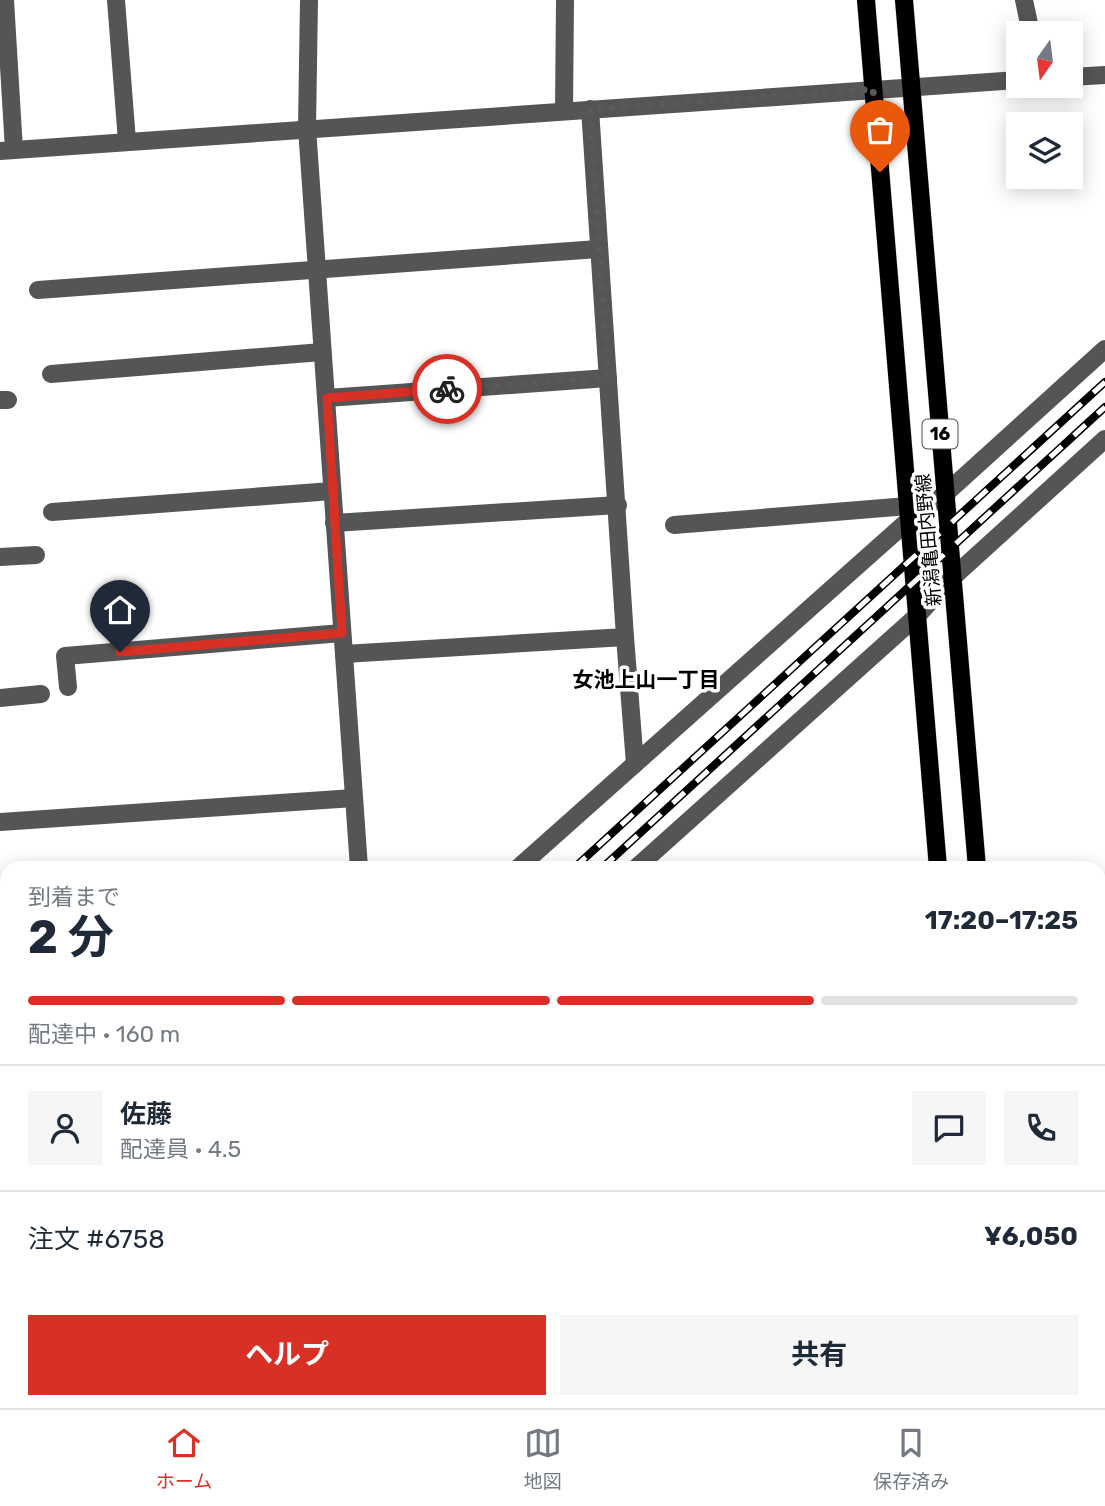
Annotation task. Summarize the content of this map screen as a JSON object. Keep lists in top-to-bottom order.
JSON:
{
  "streets": {
    "main road": ["16", "新潟亀田内野線"]
  },
  "districts": ["女池上山一丁目"],
  "north": "bottom",
  "page": {
    "heading": ["2 分", "到着まで", "17:20–17:25"],
    "panel": [
      "佐藤",
      "配達員 · 4.5",
      "注文 #6758",
      "¥6,050"
    ],
    "bar": "配達中 · 160 m",
    "buttons": ["ヘルプ", "共有"],
    "tabs": ["ホーム", "地図", "保存済み"]
  }
}
